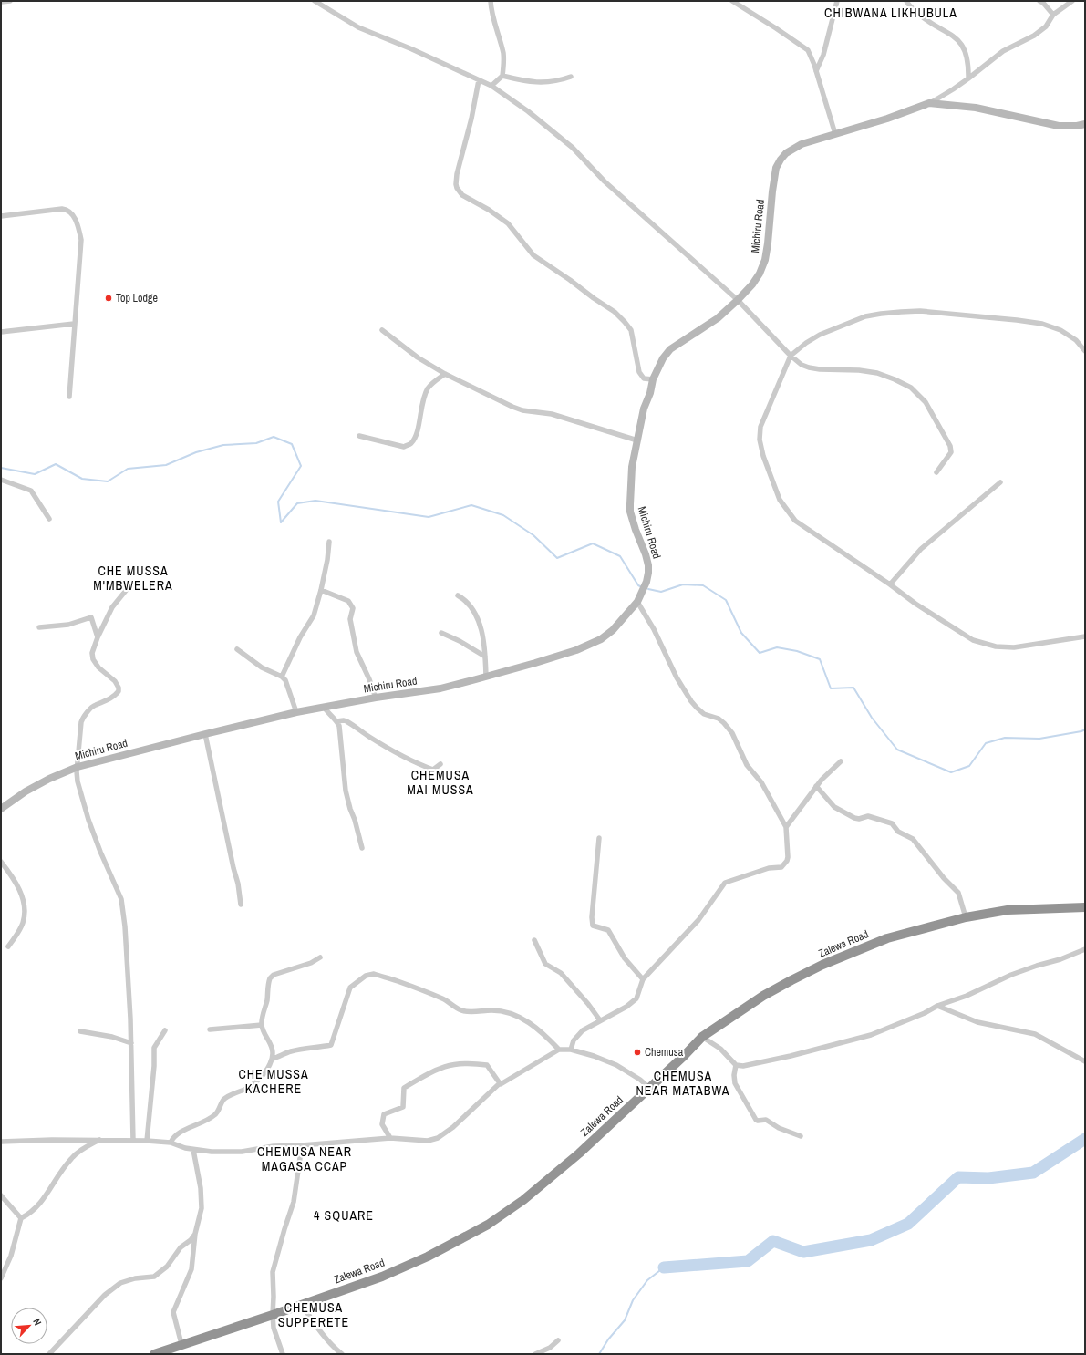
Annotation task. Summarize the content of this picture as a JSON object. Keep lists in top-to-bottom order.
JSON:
{
  "streets": {
    "highway": ["Zalewa Road"],
    "street": ["Michiru Road"]
  },
  "districts": [
    "CHIBWANA LIKHUBULA",
    "CHE MUSSA M'MBWELERA",
    "CHEMUSA MAI MUSSA",
    "CHE MUSSA KACHERE",
    "CHEMUSA NEAR MATABWA",
    "CHEMUSA NEAR MAGASA CCAP",
    "4 SQUARE",
    "CHEMUSA SUPPERETE"
  ],
  "places": ["Top Lodge", "Chemusa"],
  "north": "top right"
}
